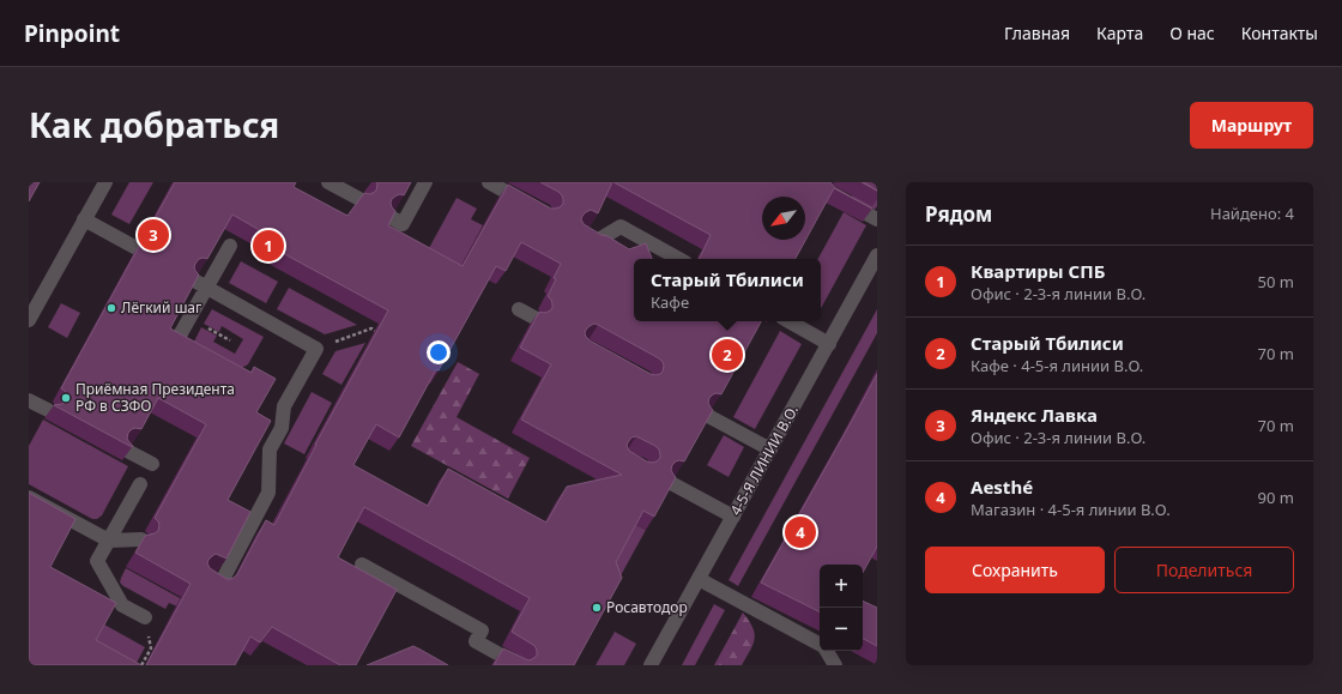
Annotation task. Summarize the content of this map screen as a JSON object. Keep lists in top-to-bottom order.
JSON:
{
  "streets": {
    "street": ["4-5-Я ЛИНИИ В.О."]
  },
  "places": ["Лёгкий шаг", "Приёмная Президента РФ в СЗФО", "Росавтодор"],
  "north": "bottom left",
  "page": {
    "header": "Pinpoint",
    "nav": [
      "Главная",
      "Карта",
      "О нас",
      "Контакты"
    ],
    "title": "Как добраться",
    "buttons": [
      "Маршрут",
      ["Сохранить", "Поделиться"]
    ],
    "heading": ["Рядом", "Найдено: 4"],
    "pins": [
      "3",
      "1",
      "2",
      "4"
    ],
    "list": [
      {
        "mark": "1",
        "name": "Квартиры СПБ",
        "note": "Офис · 2-3-я линии В.О.",
        "value": "50 m"
      },
      {
        "mark": "2",
        "name": "Старый Тбилиси",
        "note": "Кафе · 4-5-я линии В.О.",
        "value": "70 m"
      },
      {
        "mark": "3",
        "name": "Яндекс Лавка",
        "note": "Офис · 2-3-я линии В.О.",
        "value": "70 m"
      },
      {
        "mark": "4",
        "name": "Aesthé",
        "note": "Магазин · 4-5-я линии В.О.",
        "value": "90 m"
      }
    ],
    "popup": ["Старый Тбилиси", "Кафе"],
    "map_buttons": ["+", "−"]
  }
}
